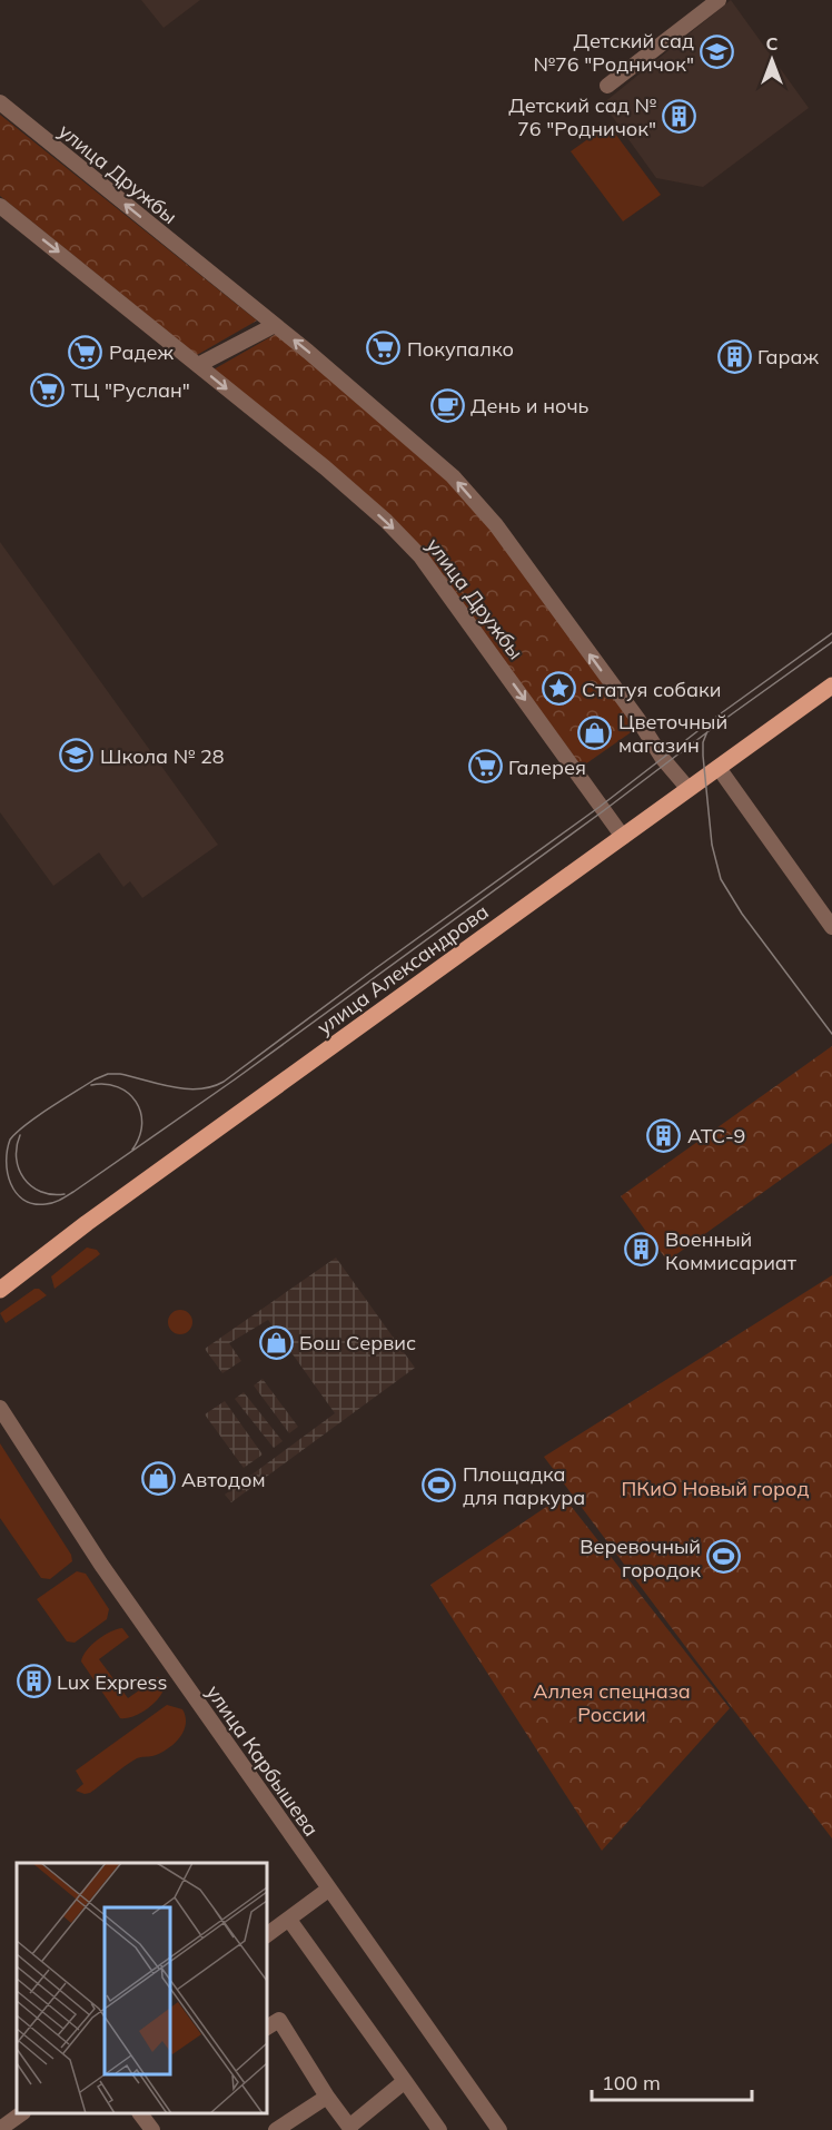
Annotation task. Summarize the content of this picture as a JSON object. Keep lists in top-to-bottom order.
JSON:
{
  "streets": {
    "main road": ["улица Александрова"],
    "street": ["улица Дружбы", "улица Карбышева"]
  },
  "crossings": [
    ["улица Дружбы", "улица Александрова"]
  ],
  "parks": ["ПКиО Новый город", "Аллея спецназа России"],
  "places": {
    "school or university": ["Детский сад №76 \"Родничок\"", "Школа № 28"],
    "building": [
      "Детский сад № 76 \"Родничок\"",
      "Гараж",
      "АТС-9",
      "Военный Коммисариат",
      "Lux Express"
    ],
    "supermarket": [
      "Покупалко",
      "Радеж",
      "ТЦ \"Руслан\"",
      "Галерея"
    ],
    "cafe": ["День и ночь"],
    "place": ["Статуя собаки"],
    "shop": ["Цветочный магазин", "Бош Сервис", "Автодом"],
    "sports": ["Площадка для паркура", "Веревочный городок"]
  },
  "scale_bar": "100 m",
  "north": "top"
}
